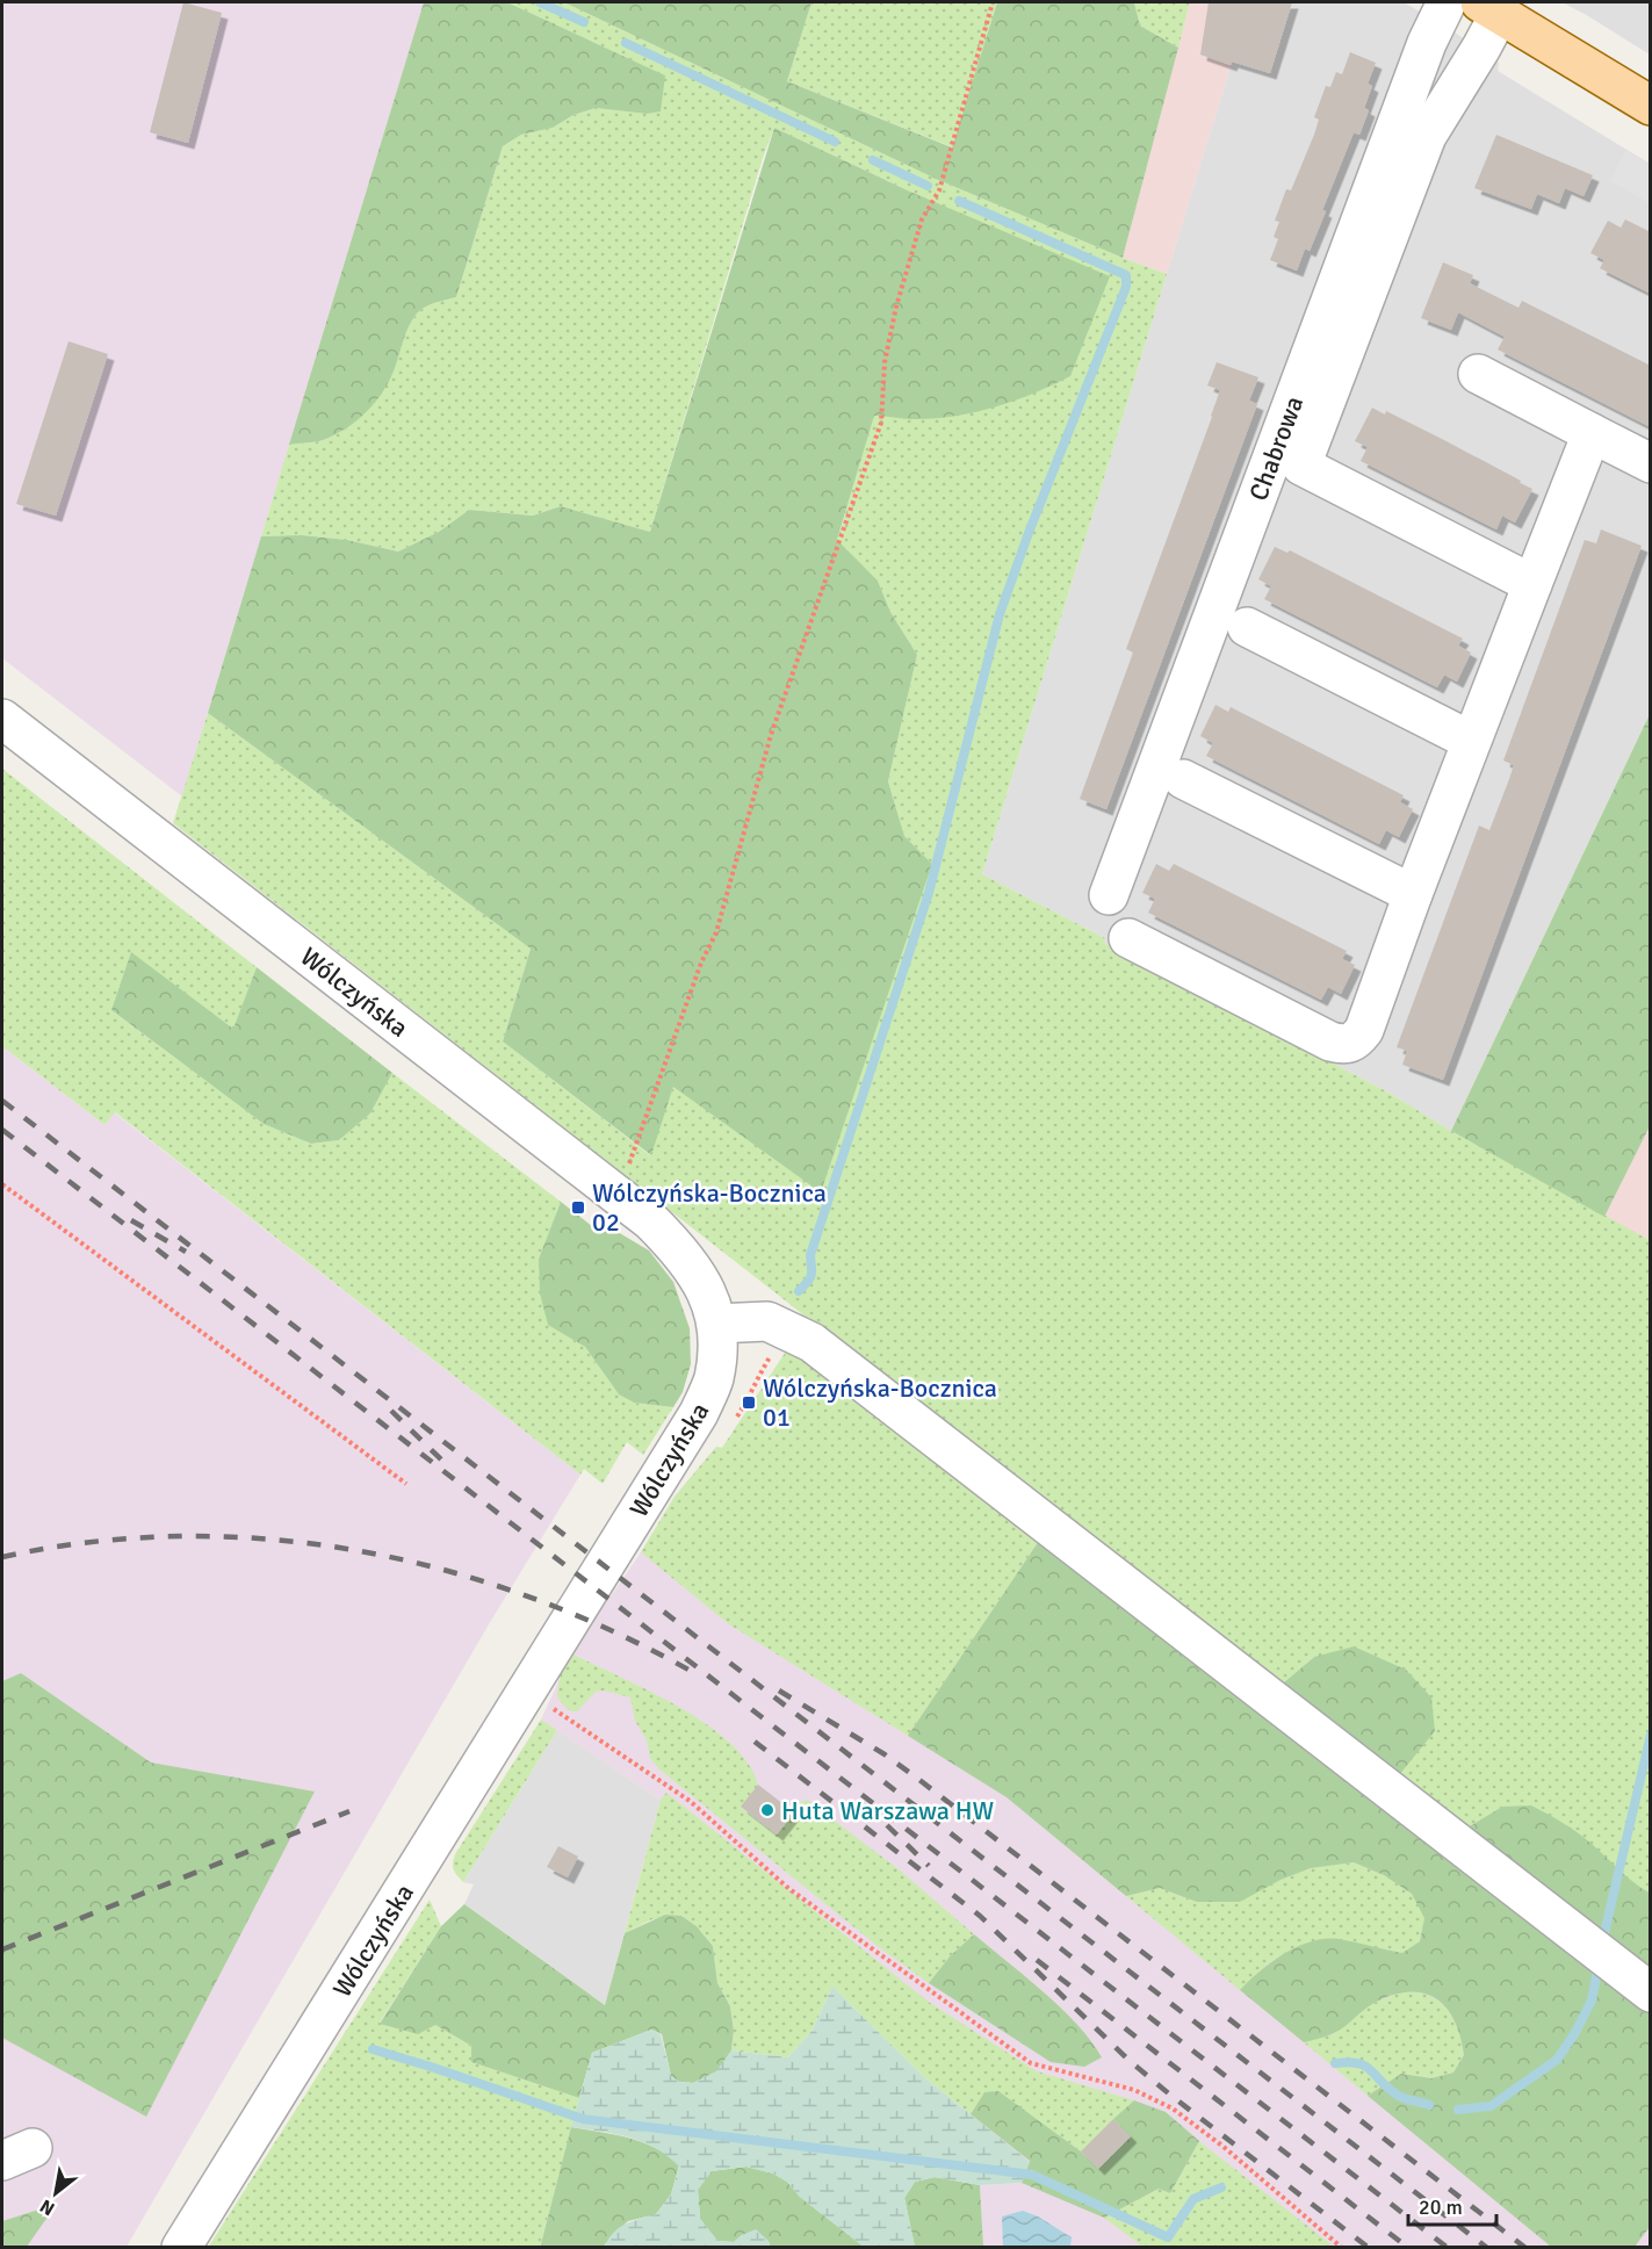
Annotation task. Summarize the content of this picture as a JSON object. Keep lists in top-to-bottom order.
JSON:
{
  "streets": {
    "street": ["Chabrowa", "Wólczyńska"]
  },
  "places": {
    "transit": ["Wólczyńska-Bocznica 02", "Wólczyńska-Bocznica 01"],
    "other": ["Huta Warszawa HW"]
  },
  "scale_bar": "20 m",
  "north": "bottom left"
}
